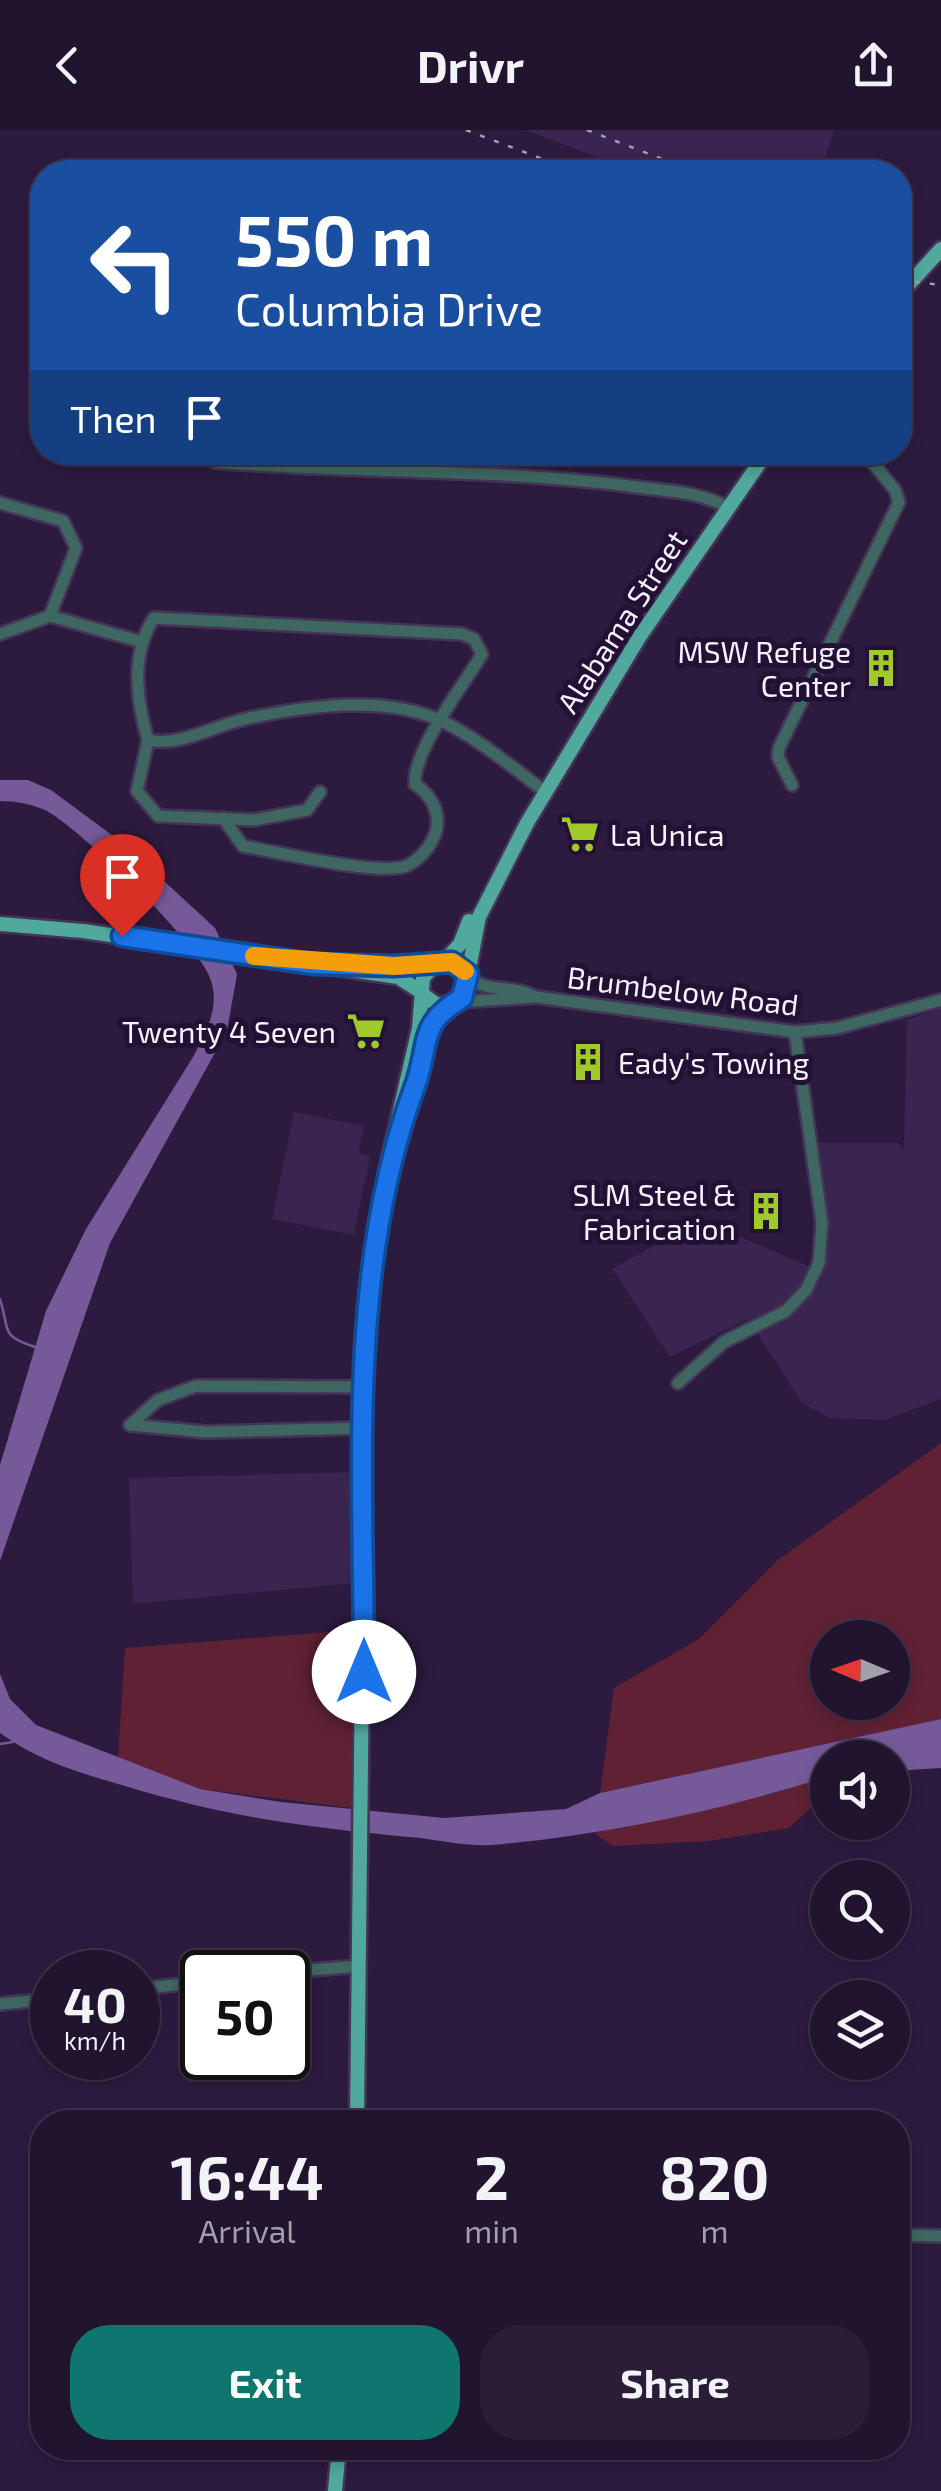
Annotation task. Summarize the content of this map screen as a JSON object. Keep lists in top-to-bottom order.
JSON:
{
  "streets": {
    "main road": ["Alabama Street"],
    "street": ["Brumbelow Road"]
  },
  "crossings": [
    ["Alabama Street", "Brumbelow Road"]
  ],
  "places": {
    "building": ["MSW Refuge Center", "Eady's Towing", "SLM Steel & Fabrication"],
    "supermarket": ["La Unica", "Twenty 4 Seven"]
  },
  "north": "left",
  "page": {
    "header": "Drivr",
    "turn": ["550 m", "Columbia Drive"],
    "then": "Then",
    "speed": "40 km/h",
    "limit": "50",
    "eta": [
      "16:44",
      "Arrival",
      "2",
      "min",
      "820",
      "m"
    ],
    "buttons": ["Exit", "Share"]
  }
}
